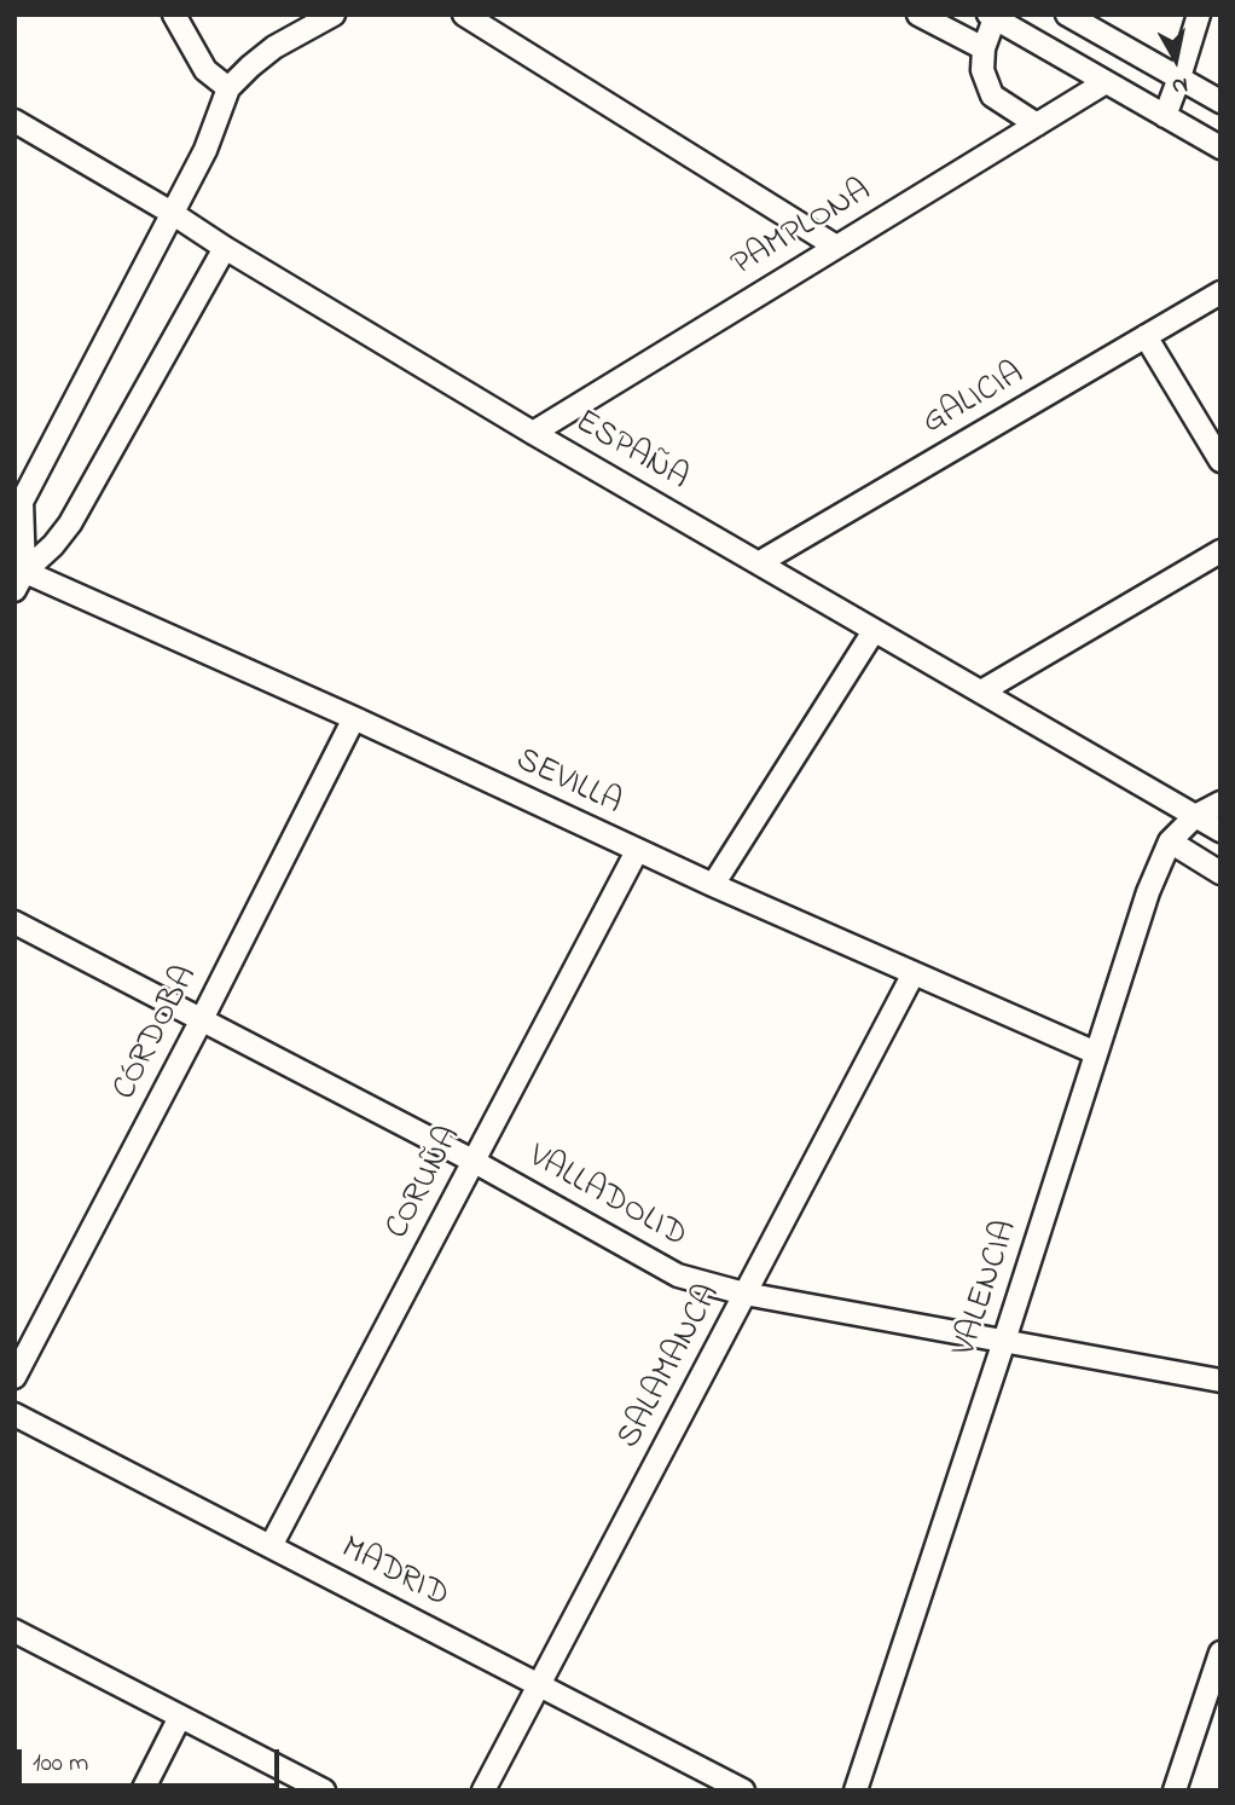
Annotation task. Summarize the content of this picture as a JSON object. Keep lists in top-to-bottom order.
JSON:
{
  "streets": {
    "street": [
      "PAMPLONA",
      "GALICIA",
      "ESPAÑA",
      "SEVILLA",
      "CÓRDOBA",
      "CORUÑA",
      "VALLADOLID",
      "VALENCIA",
      "SALAMANCA",
      "MADRID"
    ]
  },
  "crossings": [
    ["PAMPLONA", "ESPAÑA"],
    ["GALICIA", "ESPAÑA"],
    ["ESPAÑA", "VALENCIA"],
    ["SEVILLA", "CÓRDOBA"],
    ["SEVILLA", "CORUÑA"],
    ["SEVILLA", "VALENCIA"],
    ["SEVILLA", "SALAMANCA"],
    ["CÓRDOBA", "VALLADOLID"],
    ["CORUÑA", "VALLADOLID"],
    ["CORUÑA", "MADRID"],
    ["VALLADOLID", "VALENCIA"],
    ["VALLADOLID", "SALAMANCA"],
    ["SALAMANCA", "MADRID"]
  ],
  "scale_bar": "100 m",
  "north": "bottom"
}
